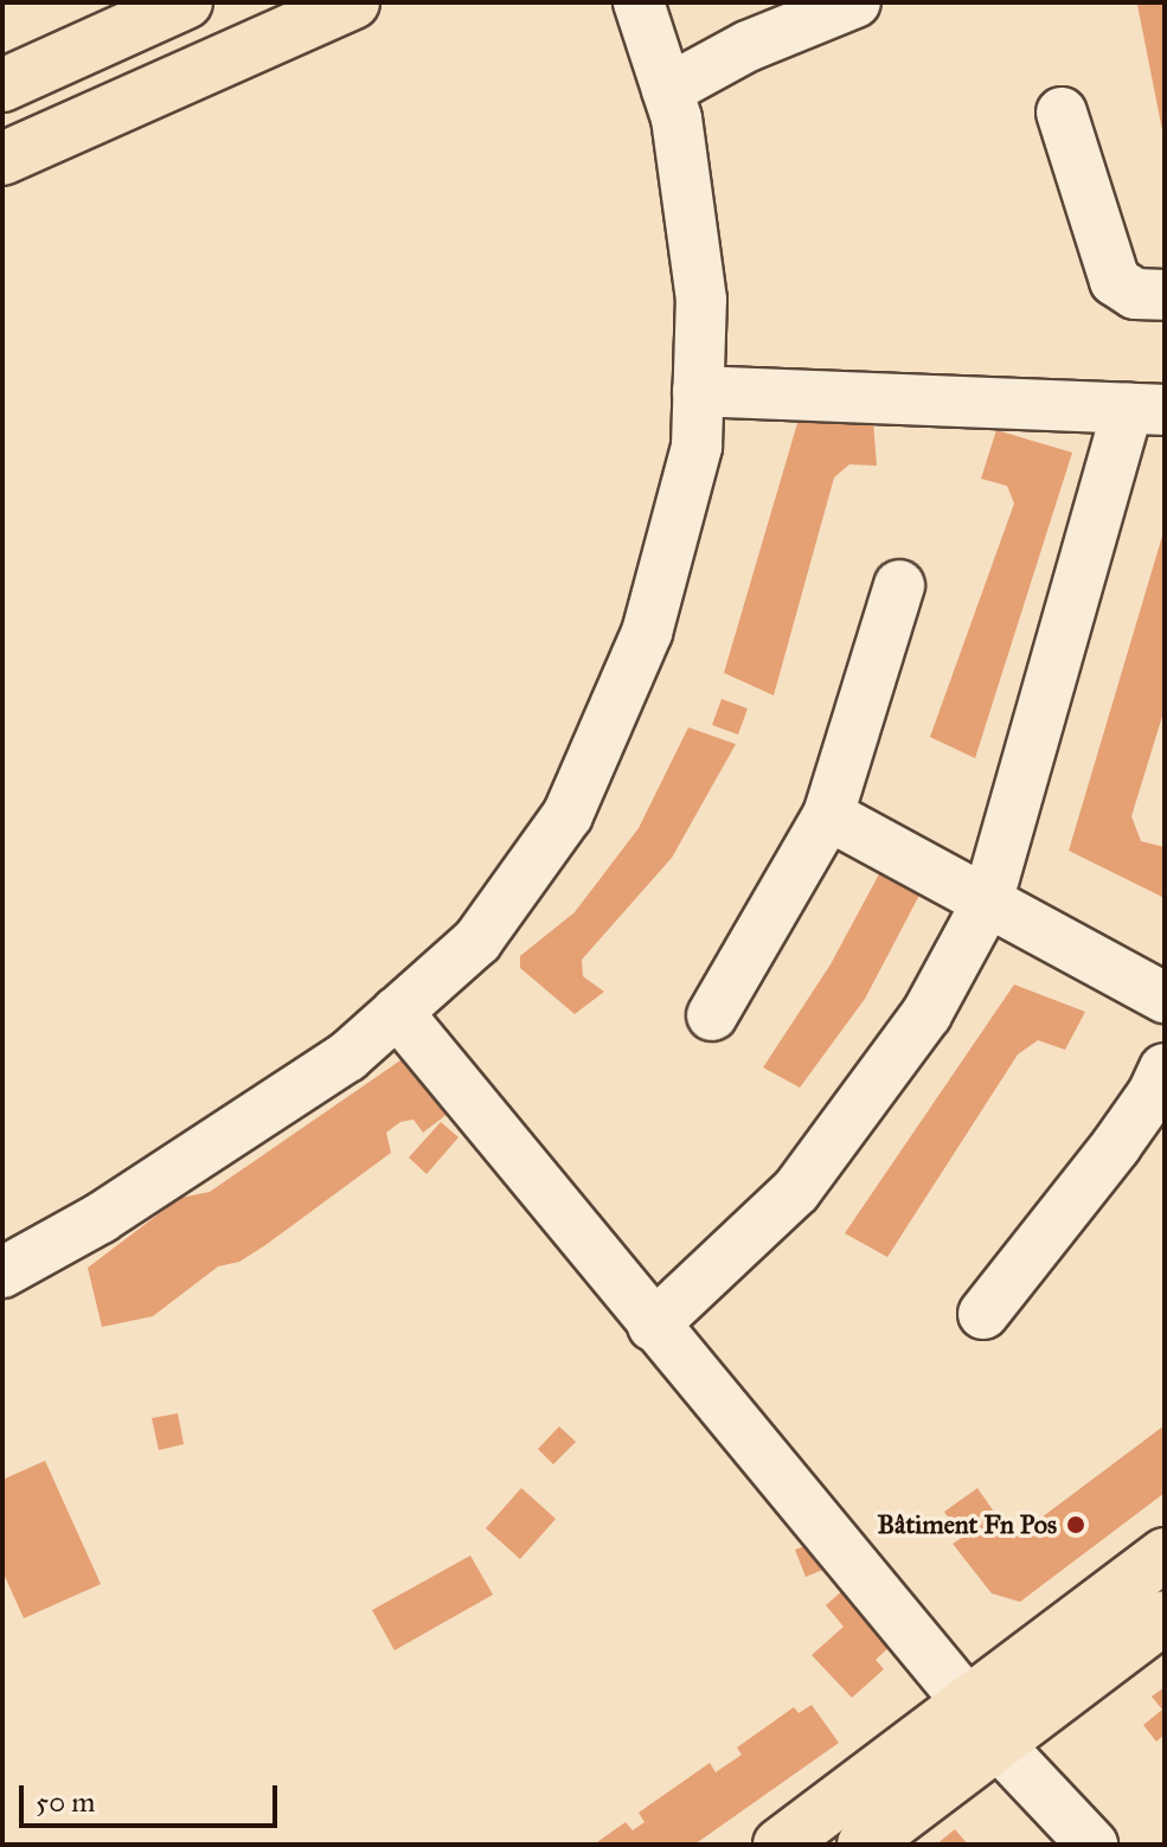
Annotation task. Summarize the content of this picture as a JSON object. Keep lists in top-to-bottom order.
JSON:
{
  "places": ["Bâtiment Fn Pos"],
  "scale_bar": "50 m"
}
